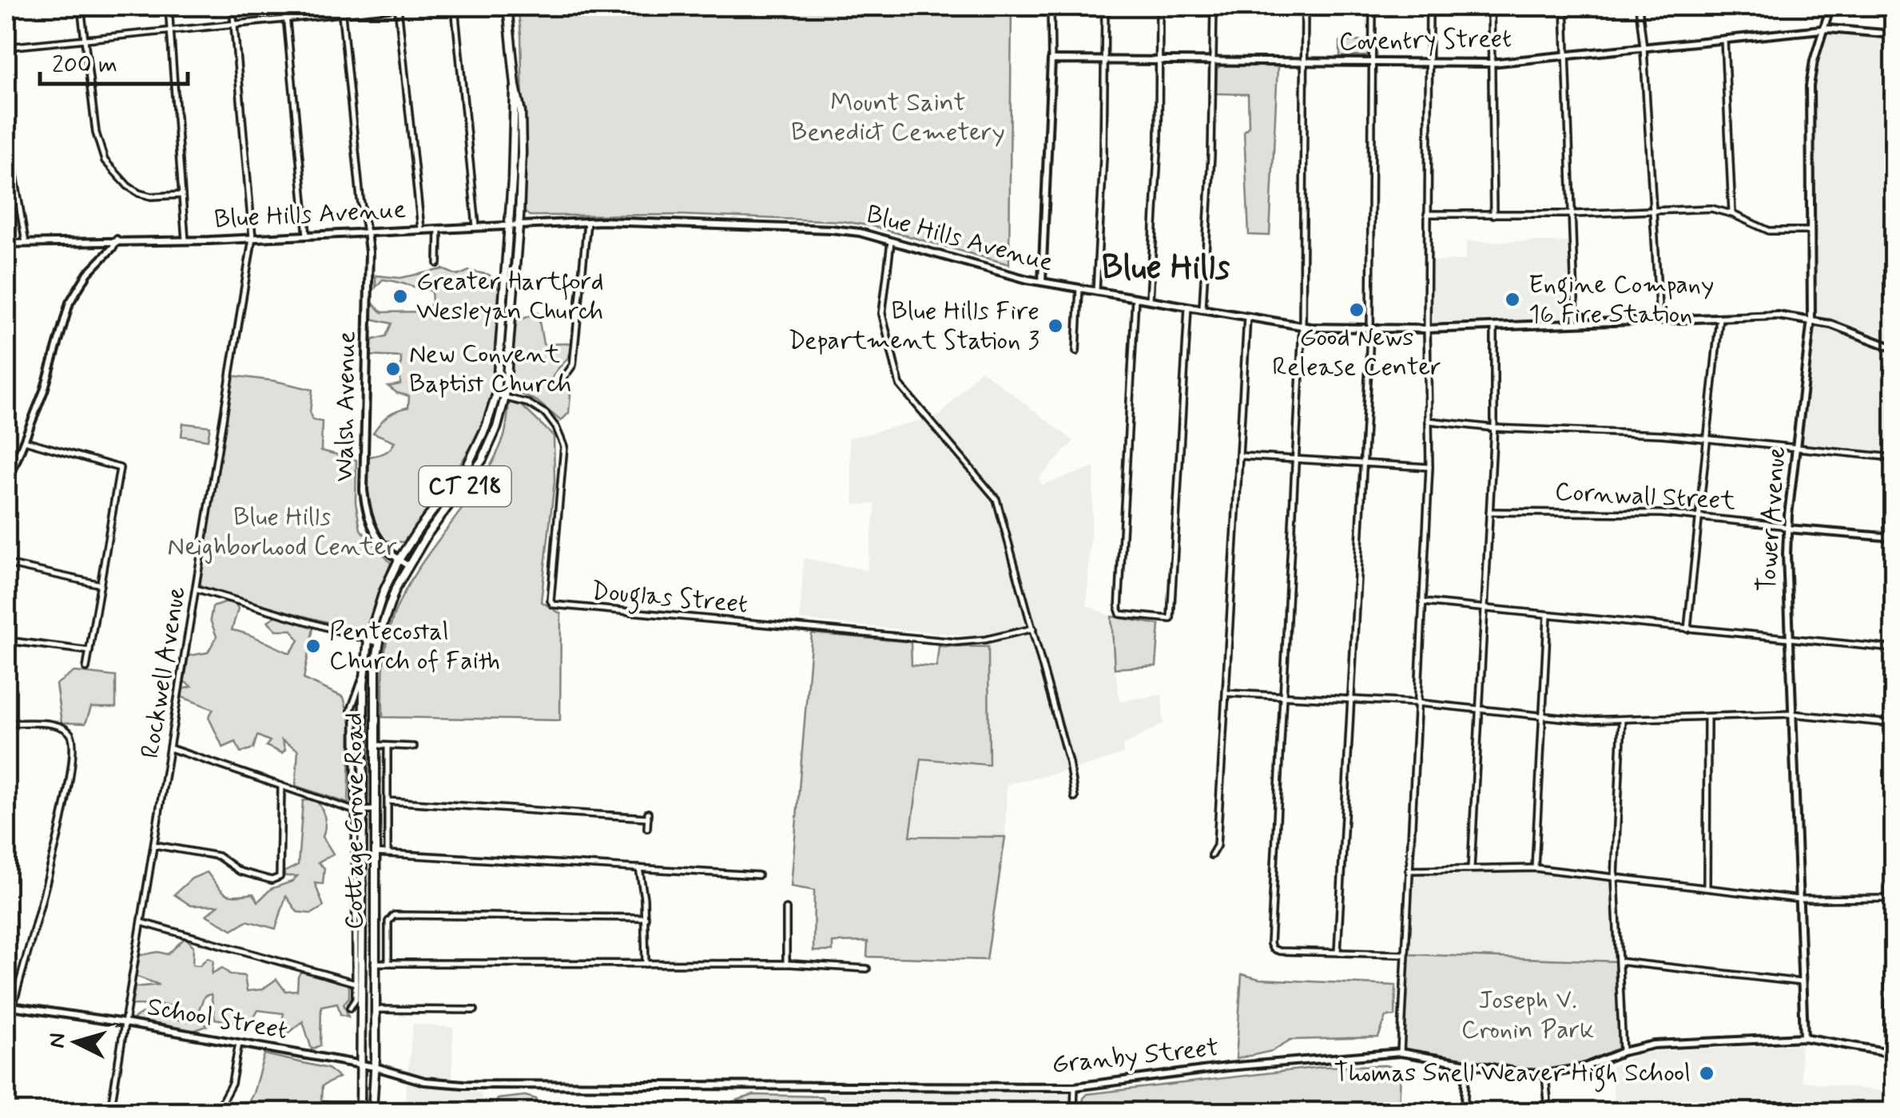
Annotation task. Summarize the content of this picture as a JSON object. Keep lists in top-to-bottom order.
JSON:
{
  "streets": {
    "main road": [
      "Coventry Street",
      "Blue Hills Avenue",
      "Walsh Avenue",
      "CT 218",
      "Cornwall Street",
      "Tower Avenue",
      "Cottage Grove Road",
      "School Street",
      "Granby Street"
    ],
    "street": ["Douglas Street", "Rockwell Avenue"]
  },
  "crossings": [
    ["Coventry Street", "Tower Avenue"],
    ["Blue Hills Avenue", "Walsh Avenue"],
    ["Blue Hills Avenue", "Tower Avenue"],
    ["Blue Hills Avenue", "Rockwell Avenue"],
    ["Blue Hills Avenue", "Cottage Grove Road"],
    ["Walsh Avenue", "Cottage Grove Road"],
    ["Cornwall Street", "Tower Avenue"],
    ["Tower Avenue", "Granby Street"],
    ["Douglas Street", "Cottage Grove Road"],
    ["Rockwell Avenue", "School Street"],
    ["Cottage Grove Road", "School Street"],
    ["Cottage Grove Road", "Granby Street"],
    ["School Street", "Granby Street"]
  ],
  "districts": ["Blue Hills"],
  "parks": ["Mount Saint Benedict Cemetery", "Blue Hills Neighborhood Center", "Joseph V. Cronin Park"],
  "places": [
    "Greater Hartford Wesleyan Church",
    "Engine Company 16 Fire Station",
    "Good News Release Center",
    "Blue Hills Fire Department Station 3",
    "New Convent Baptist Church",
    "Pentecostal Church of Faith",
    "Thomas Snell Weaver High School"
  ],
  "scale_bar": "200 m",
  "north": "left"
}
